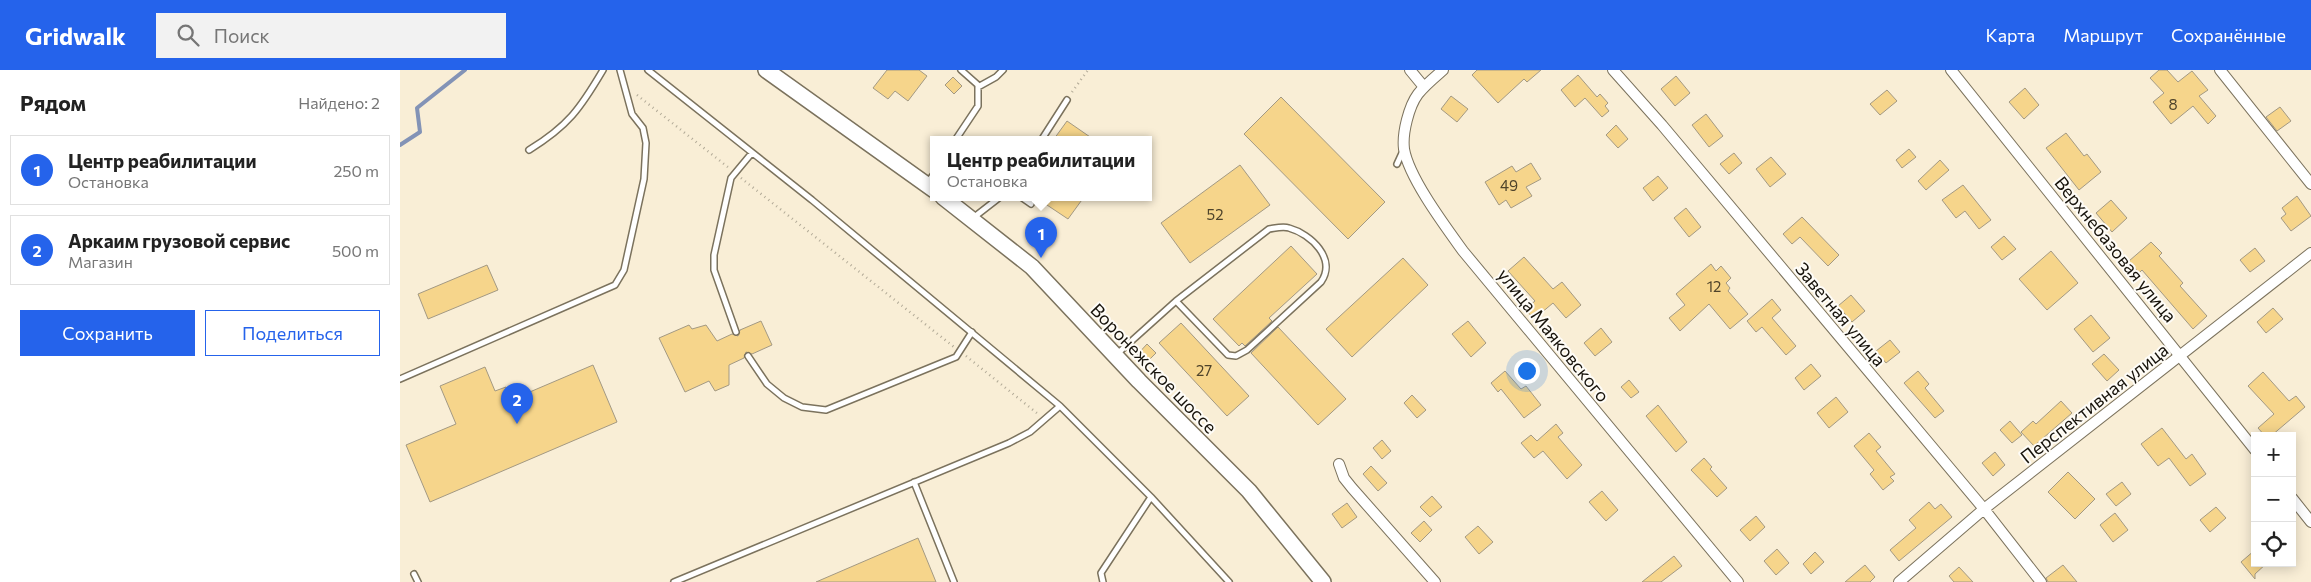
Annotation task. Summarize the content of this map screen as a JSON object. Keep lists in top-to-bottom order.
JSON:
{
  "streets": {
    "main road": ["Воронежское шоссе"],
    "street": [
      "Верхнебазовая улица",
      "Заветная улица",
      "улица Маяковского",
      "Перспективная улица"
    ]
  },
  "crossings": [
    ["Верхнебазовая улица", "Перспективная улица"],
    ["Заветная улица", "Перспективная улица"]
  ],
  "house_numbers": [
    "8",
    "49",
    "52",
    "12",
    "27"
  ],
  "page": {
    "header": "Gridwalk",
    "search": "Поиск",
    "nav": ["Карта", "Маршрут", "Сохранённые"],
    "heading": ["Рядом", "Найдено: 2"],
    "list": [
      {
        "mark": "1",
        "name": "Центр реабилитации",
        "note": "Остановка",
        "value": "250 m"
      },
      {
        "mark": "2",
        "name": "Аркаим грузовой сервис",
        "note": "Магазин",
        "value": "500 m"
      }
    ],
    "popup": ["Центр реабилитации", "Остановка"],
    "pins": ["1", "2"],
    "buttons": ["Сохранить", "Поделиться"],
    "map_buttons": ["+", "−"]
  }
}
